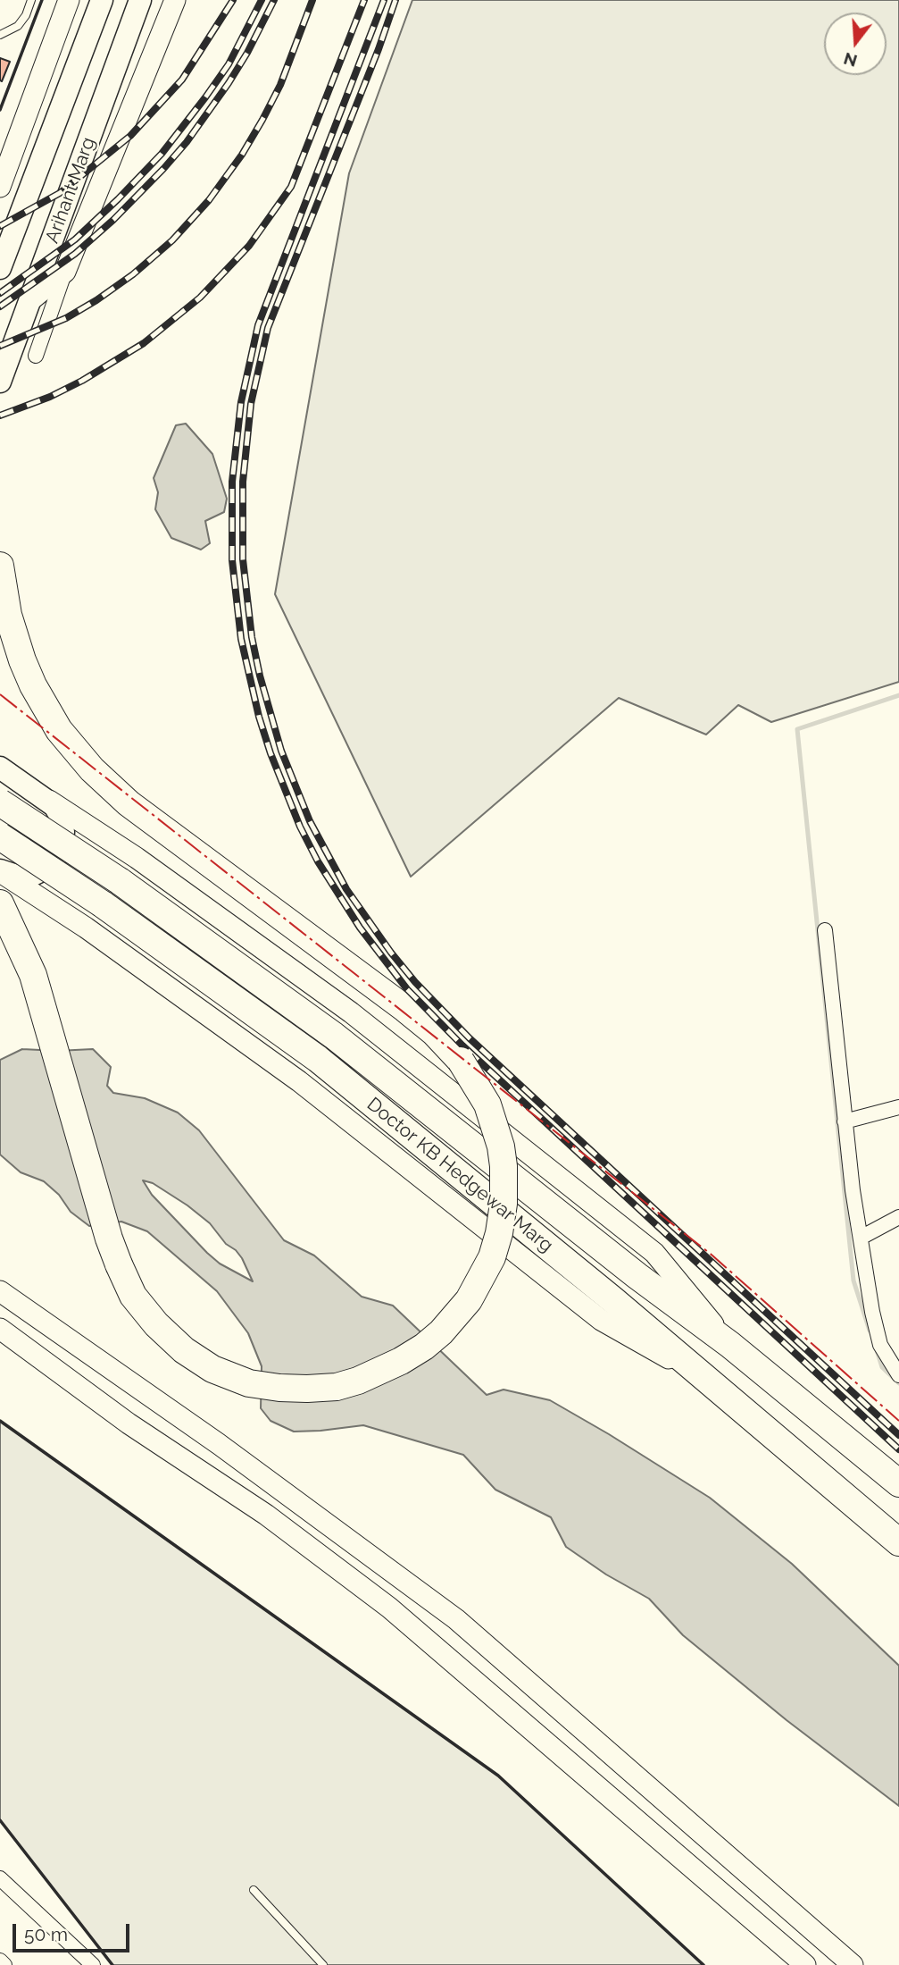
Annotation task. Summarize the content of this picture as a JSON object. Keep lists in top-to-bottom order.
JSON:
{
  "streets": {
    "highway": ["Doctor KB Hedgewar Marg"],
    "main road": ["Arihant Marg"]
  },
  "scale_bar": "50 m",
  "north": "bottom"
}
